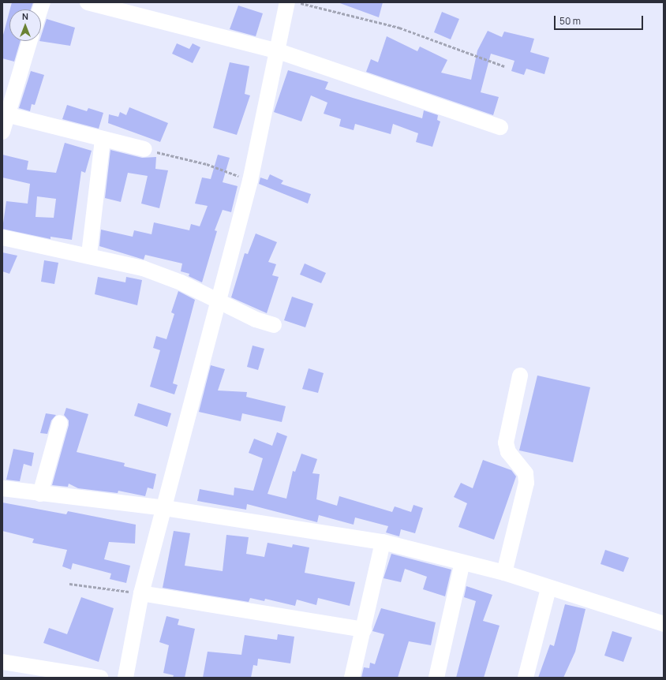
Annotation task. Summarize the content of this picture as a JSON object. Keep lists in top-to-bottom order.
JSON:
{
  "scale_bar": "50 m",
  "north": "top"
}
